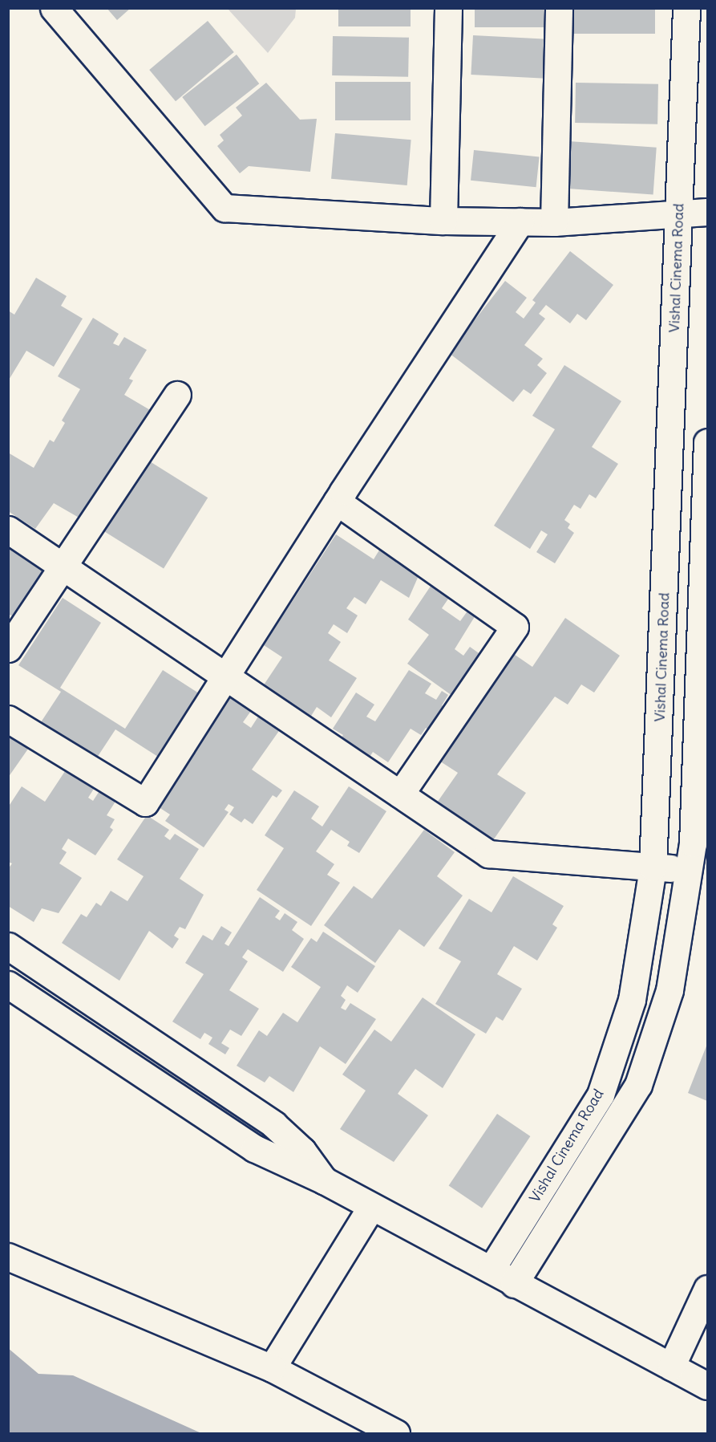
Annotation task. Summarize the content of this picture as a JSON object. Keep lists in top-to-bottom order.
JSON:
{
  "streets": {
    "street": ["Vishal Cinema Road"]
  }
}
